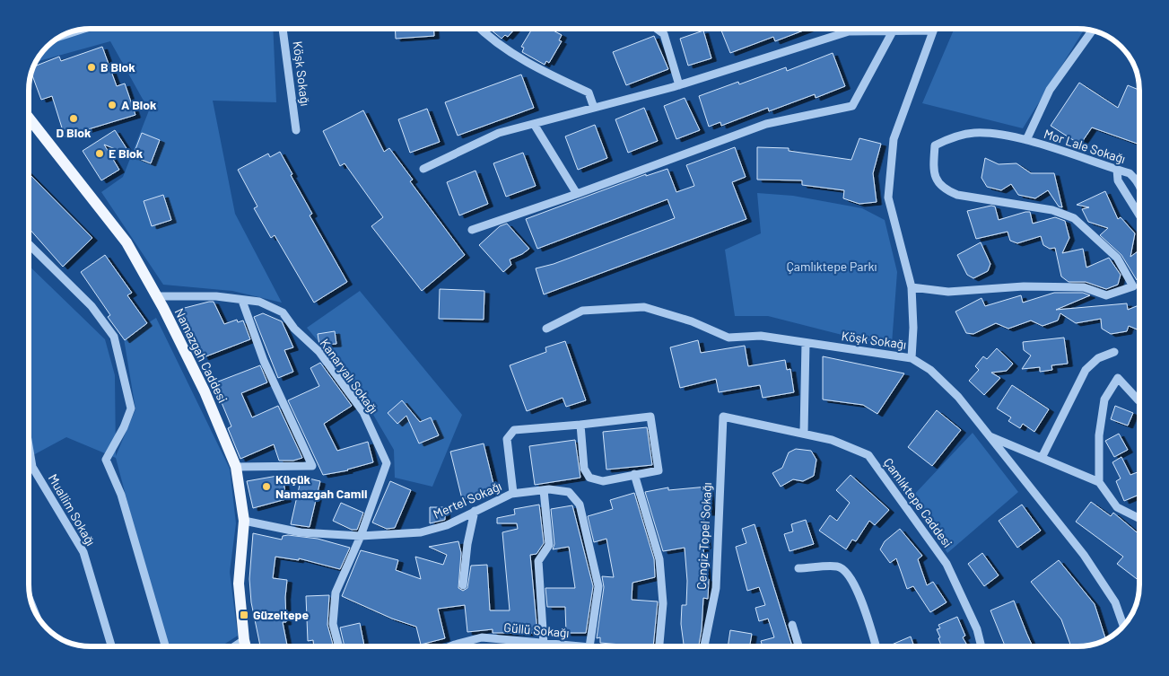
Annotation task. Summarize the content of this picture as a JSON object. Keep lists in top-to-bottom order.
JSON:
{
  "streets": {
    "main road": ["Namazgah Caddesi"],
    "street": [
      "Köşk Sokağı",
      "Mor Lale Sokağı",
      "Kanaryalı Sokağı",
      "Mertel Sokağı",
      "Çamlıktepe Caddesi",
      "Muallim Sokağı",
      "Cengiz Topel Sokağı",
      "Güllü Sokağı"
    ]
  },
  "crossings": [
    ["Namazgah Caddesi", "Kanaryalı Sokağı"],
    ["Namazgah Caddesi", "Mertel Sokağı"],
    ["Kanaryalı Sokağı", "Mertel Sokağı"],
    ["Çamlıktepe Caddesi", "Cengiz Topel Sokağı"]
  ],
  "parks": ["Çamlıktepe Parkı"],
  "places": {
    "other": [
      "B Blok",
      "A Blok",
      "D Blok",
      "E Blok",
      "Küçük Namazgah Camii"
    ],
    "transit": ["Güzeltepe"]
  }
}
